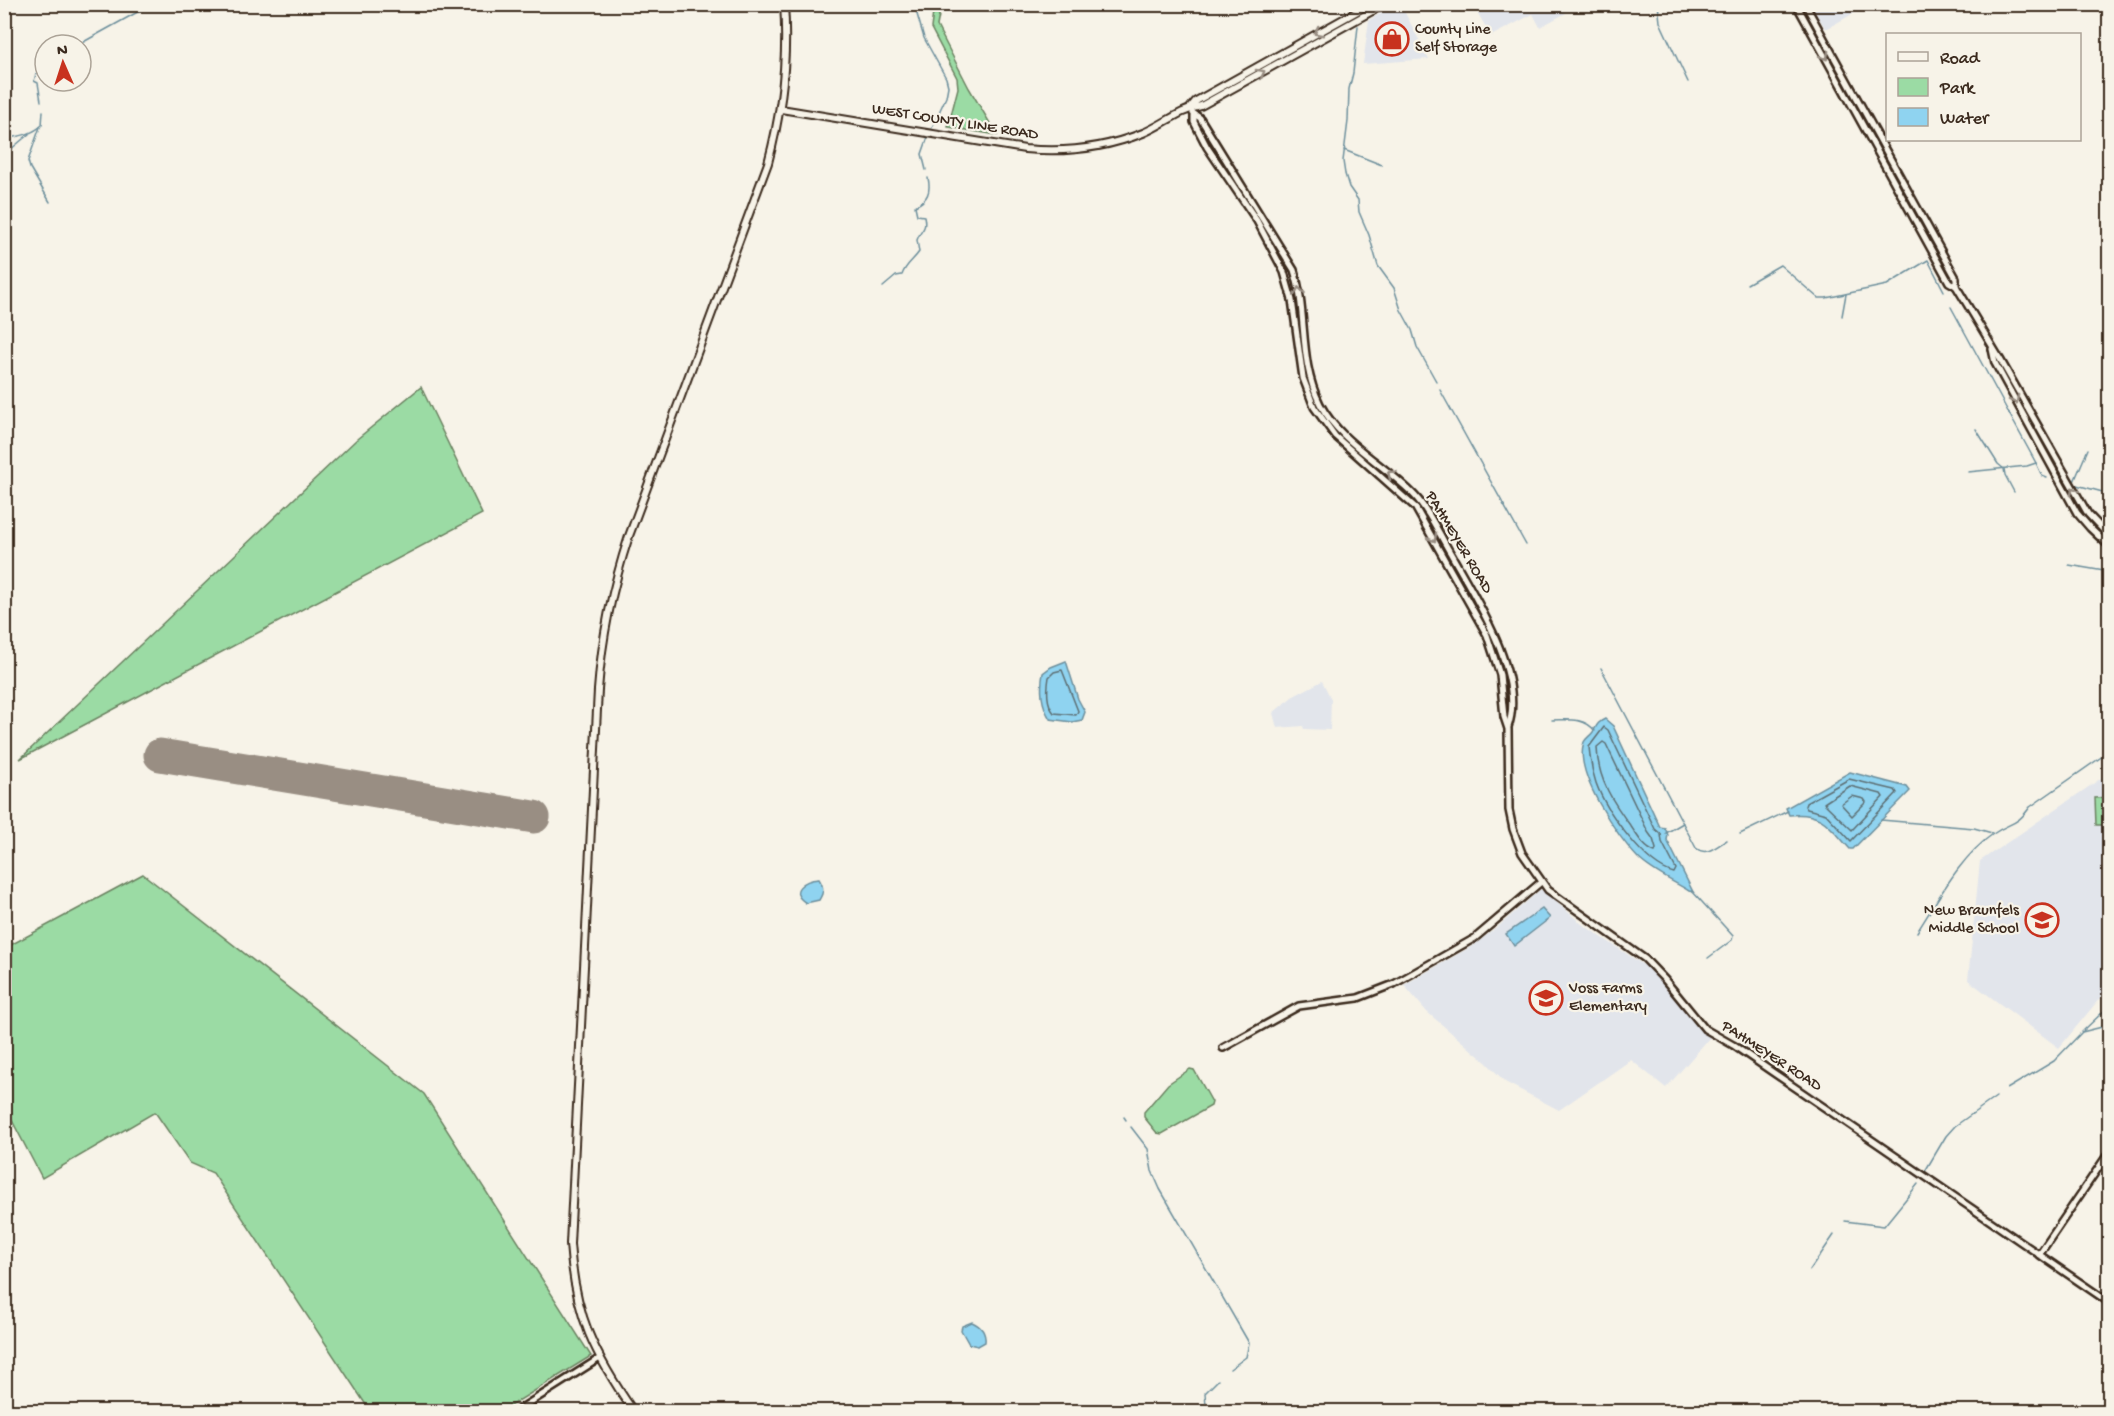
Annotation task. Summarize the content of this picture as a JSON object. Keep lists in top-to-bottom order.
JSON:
{
  "streets": {
    "main road": ["WEST COUNTY LINE ROAD"],
    "street": ["PAHMEYER ROAD"]
  },
  "crossings": [
    ["WEST COUNTY LINE ROAD", "PAHMEYER ROAD"]
  ],
  "places": {
    "shop": ["County Line Self Storage"],
    "school or university": ["New Braunfels Middle School", "Voss Farms Elementary"]
  },
  "legend": ["Road", "Park", "Water"],
  "north": "top"
}
